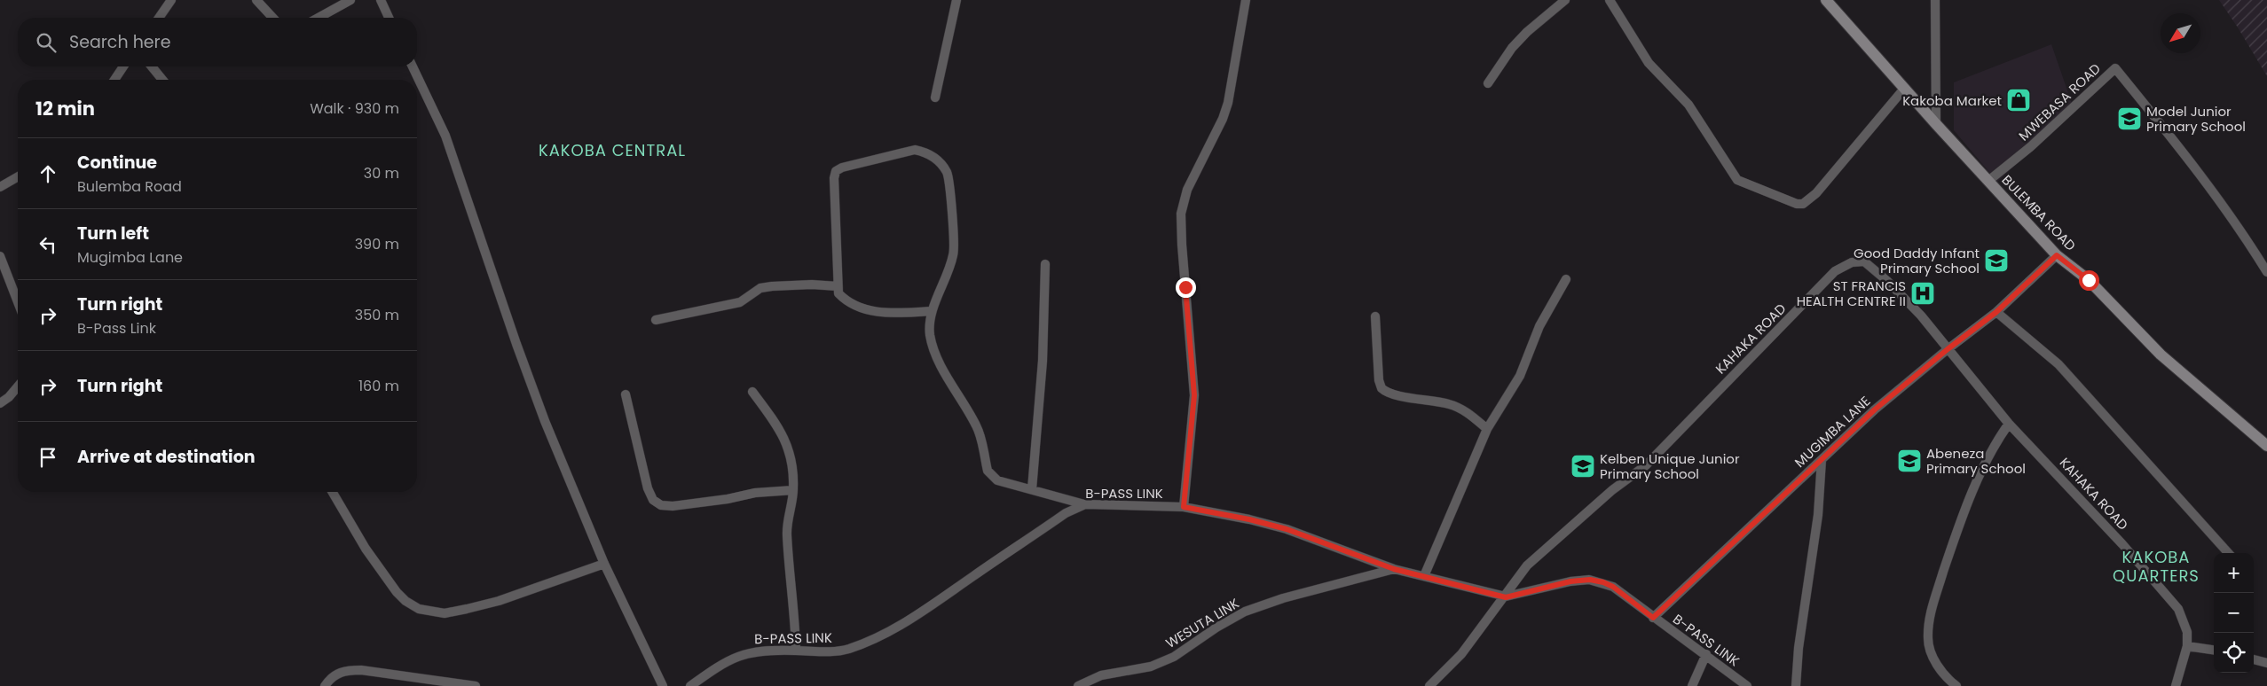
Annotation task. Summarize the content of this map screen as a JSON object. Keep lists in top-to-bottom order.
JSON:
{
  "streets": {
    "main road": ["BULEMBA ROAD"],
    "street": [
      "MWEBASA ROAD",
      "KAHAKA ROAD",
      "MUGIMBA LANE",
      "B-PASS LINK",
      "WESUTA LINK"
    ]
  },
  "crossings": [
    ["MWEBASA ROAD", "BULEMBA ROAD"],
    ["BULEMBA ROAD", "MUGIMBA LANE"],
    ["KAHAKA ROAD", "MUGIMBA LANE"],
    ["KAHAKA ROAD", "B-PASS LINK"],
    ["MUGIMBA LANE", "B-PASS LINK"],
    ["B-PASS LINK", "WESUTA LINK"]
  ],
  "districts": ["KAKOBA CENTRAL", "KAKOBA QUARTERS"],
  "places": {
    "shop": ["Kakoba Market"],
    "school or university": [
      "Model Junior Primary School",
      "Good Daddy Infant Primary School",
      "Abeneza Primary School",
      "Kelben Unique Junior Primary School"
    ],
    "hospital": ["ST FRANCIS HEALTH CENTRE II"]
  },
  "north": "bottom left",
  "page": {
    "search": "Search here",
    "heading": ["12 min", "Walk · 930 m"],
    "list": [
      ["Continue", "Bulemba Road", "30 m"],
      ["Turn left", "Mugimba Lane", "390 m"],
      ["Turn right", "B-Pass Link", "350 m"],
      ["Turn right", "160 m"],
      "Arrive at destination"
    ],
    "map_buttons": ["+", "−"]
  }
}
